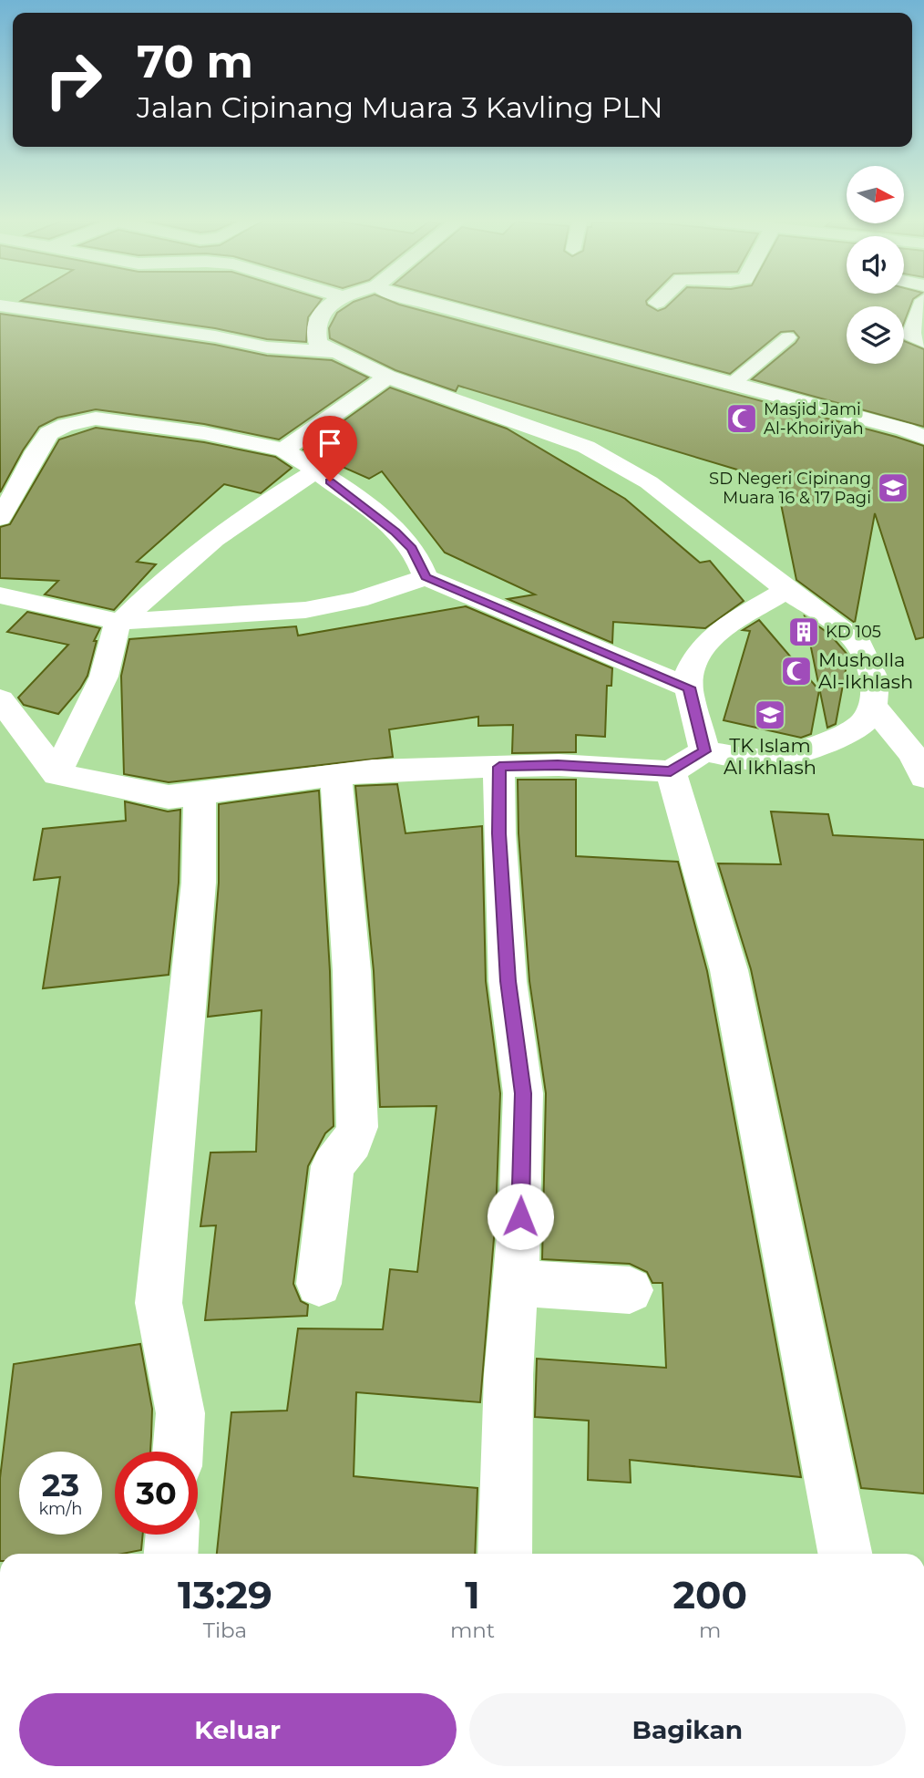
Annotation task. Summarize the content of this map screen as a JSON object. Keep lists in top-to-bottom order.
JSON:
{
  "places": {
    "mosque": ["Masjid Jami Al-Khoiriyah", "Musholla Al-Ikhlash"],
    "school or university": ["SD Negeri Cipinang Muara 16 & 17 Pagi", "TK Islam Al Ikhlash"],
    "building": ["KD 105"]
  },
  "north": "right",
  "page": {
    "turn": ["70 m", "Jalan Cipinang Muara 3 Kavling PLN"],
    "speed": "23 km/h",
    "limit": "30",
    "eta": [
      "13:29",
      "Tiba",
      "1",
      "mnt",
      "200",
      "m"
    ],
    "buttons": ["Keluar", "Bagikan"]
  }
}
